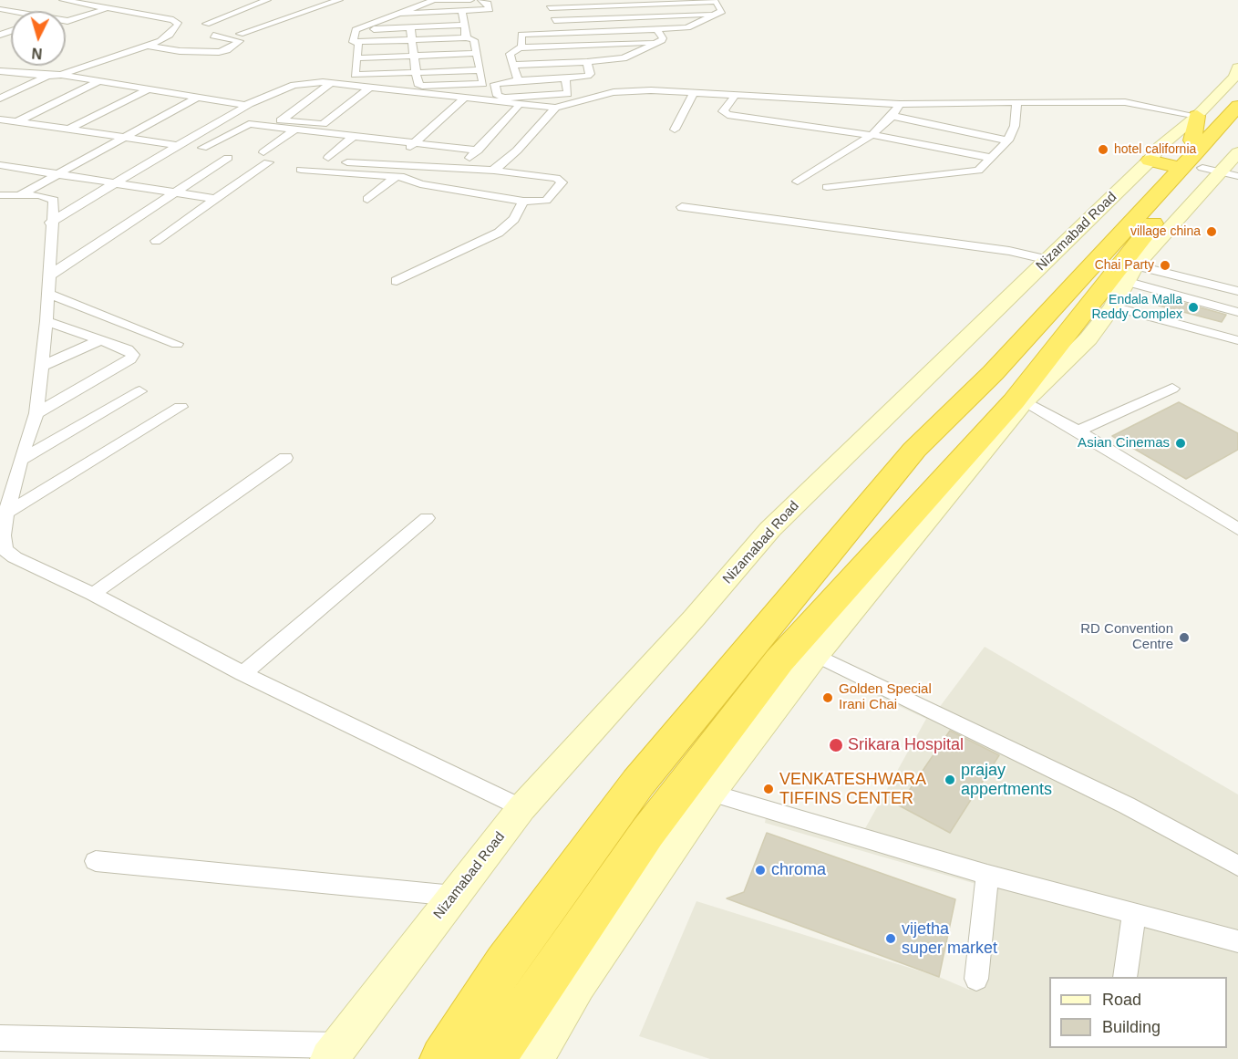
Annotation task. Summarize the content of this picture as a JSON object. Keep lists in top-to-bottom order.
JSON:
{
  "streets": {
    "main road": ["Nizamabad Road"]
  },
  "places": [
    "hotel california",
    "village china",
    "Chai Party",
    "Endala Malla Reddy Complex",
    "Asian Cinemas",
    "RD Convention Centre",
    "Golden Special Irani Chai",
    "Srikara Hospital",
    "prajay appertments",
    "VENKATESHWARA TIFFINS CENTER",
    "chroma",
    "vijetha super market"
  ],
  "legend": ["Road", "Building"],
  "north": "bottom"
}
